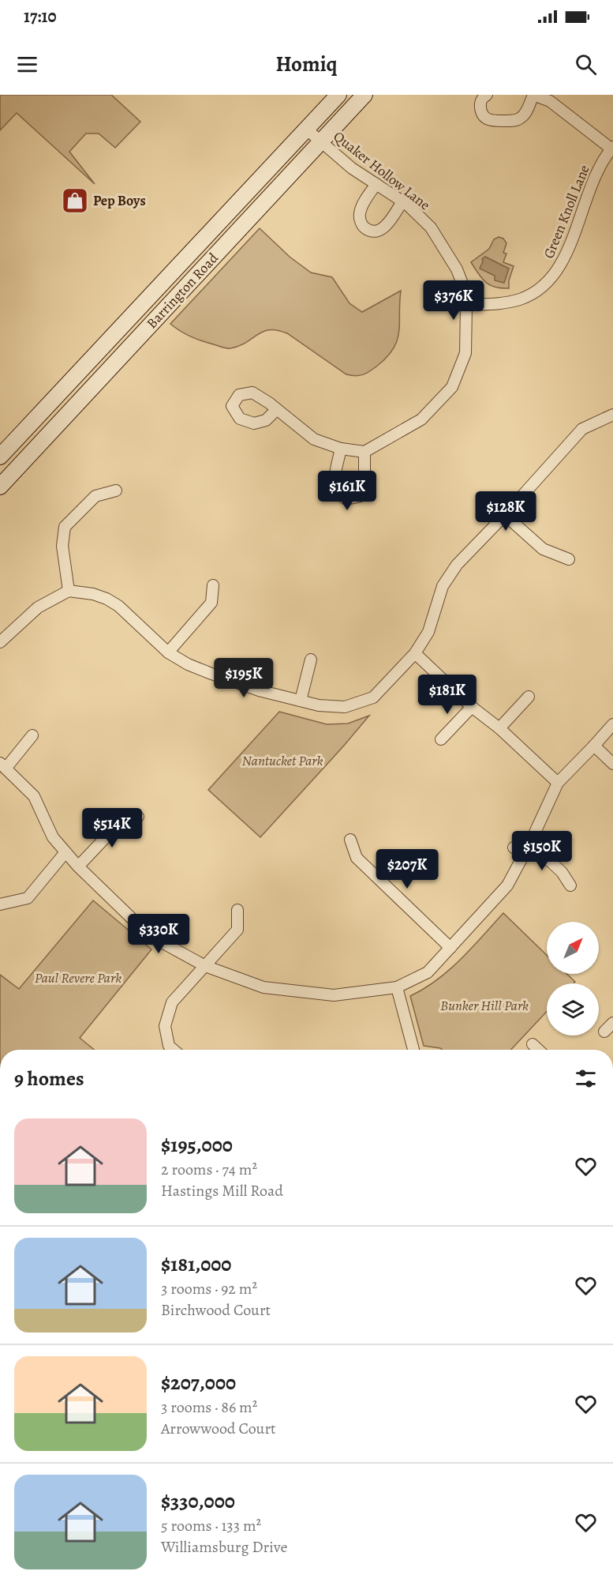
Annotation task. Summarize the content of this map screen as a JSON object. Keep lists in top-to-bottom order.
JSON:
{
  "streets": {
    "main road": ["Barrington Road"],
    "street": ["Quaker Hollow Lane", "Green Knoll Lane"]
  },
  "crossings": [
    ["Quaker Hollow Lane", "Green Knoll Lane"],
    ["Quaker Hollow Lane", "Barrington Road"]
  ],
  "parks": ["Nantucket Park", "Paul Revere Park", "Bunker Hill Park"],
  "places": {
    "shop": ["Pep Boys"]
  },
  "north": "top right",
  "page": {
    "status": "17:10",
    "header": "Homiq",
    "price": [
      "$376K",
      "$161K",
      "$128K",
      "$195K",
      "$181K",
      "$514K",
      "$150K",
      "$207K",
      "$330K"
    ],
    "heading": "9 homes",
    "list": [
      {
        "name": "$195,000",
        "note": "2 rooms · 74 m² · Hastings Mill Road"
      },
      {
        "name": "$181,000",
        "note": "3 rooms · 92 m² · Birchwood Court"
      },
      {
        "name": "$207,000",
        "note": "3 rooms · 86 m² · Arrowwood Court"
      },
      {
        "name": "$330,000",
        "note": "5 rooms · 133 m² · Williamsburg Drive"
      }
    ]
  }
}
